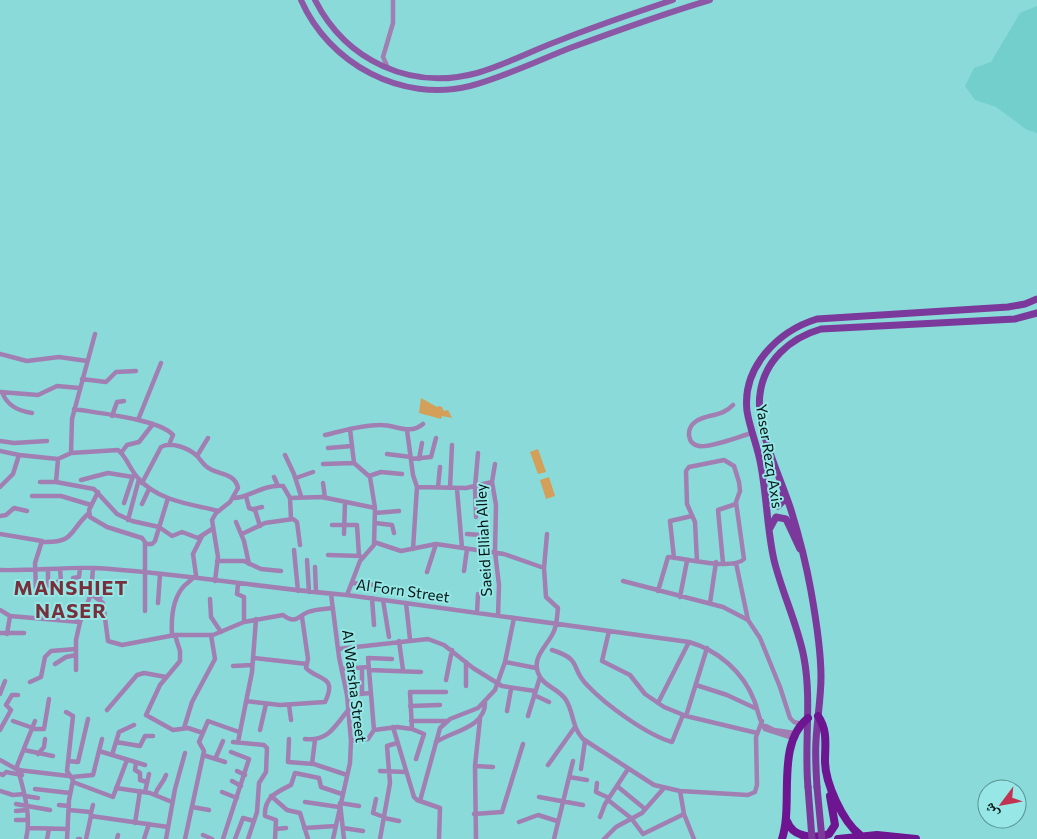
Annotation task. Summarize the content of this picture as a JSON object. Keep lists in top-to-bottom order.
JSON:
{
  "streets": {
    "main road": ["Yaser Rezq Axis"],
    "street": ["Saeid Elliah Alley", "Al Forn Street", "Al Warsha Street"]
  },
  "crossings": [
    ["Saeid Elliah Alley", "Al Forn Street"],
    ["Al Forn Street", "Al Warsha Street"]
  ],
  "districts": ["MANSHIET NASER"],
  "north": "bottom left"
}
